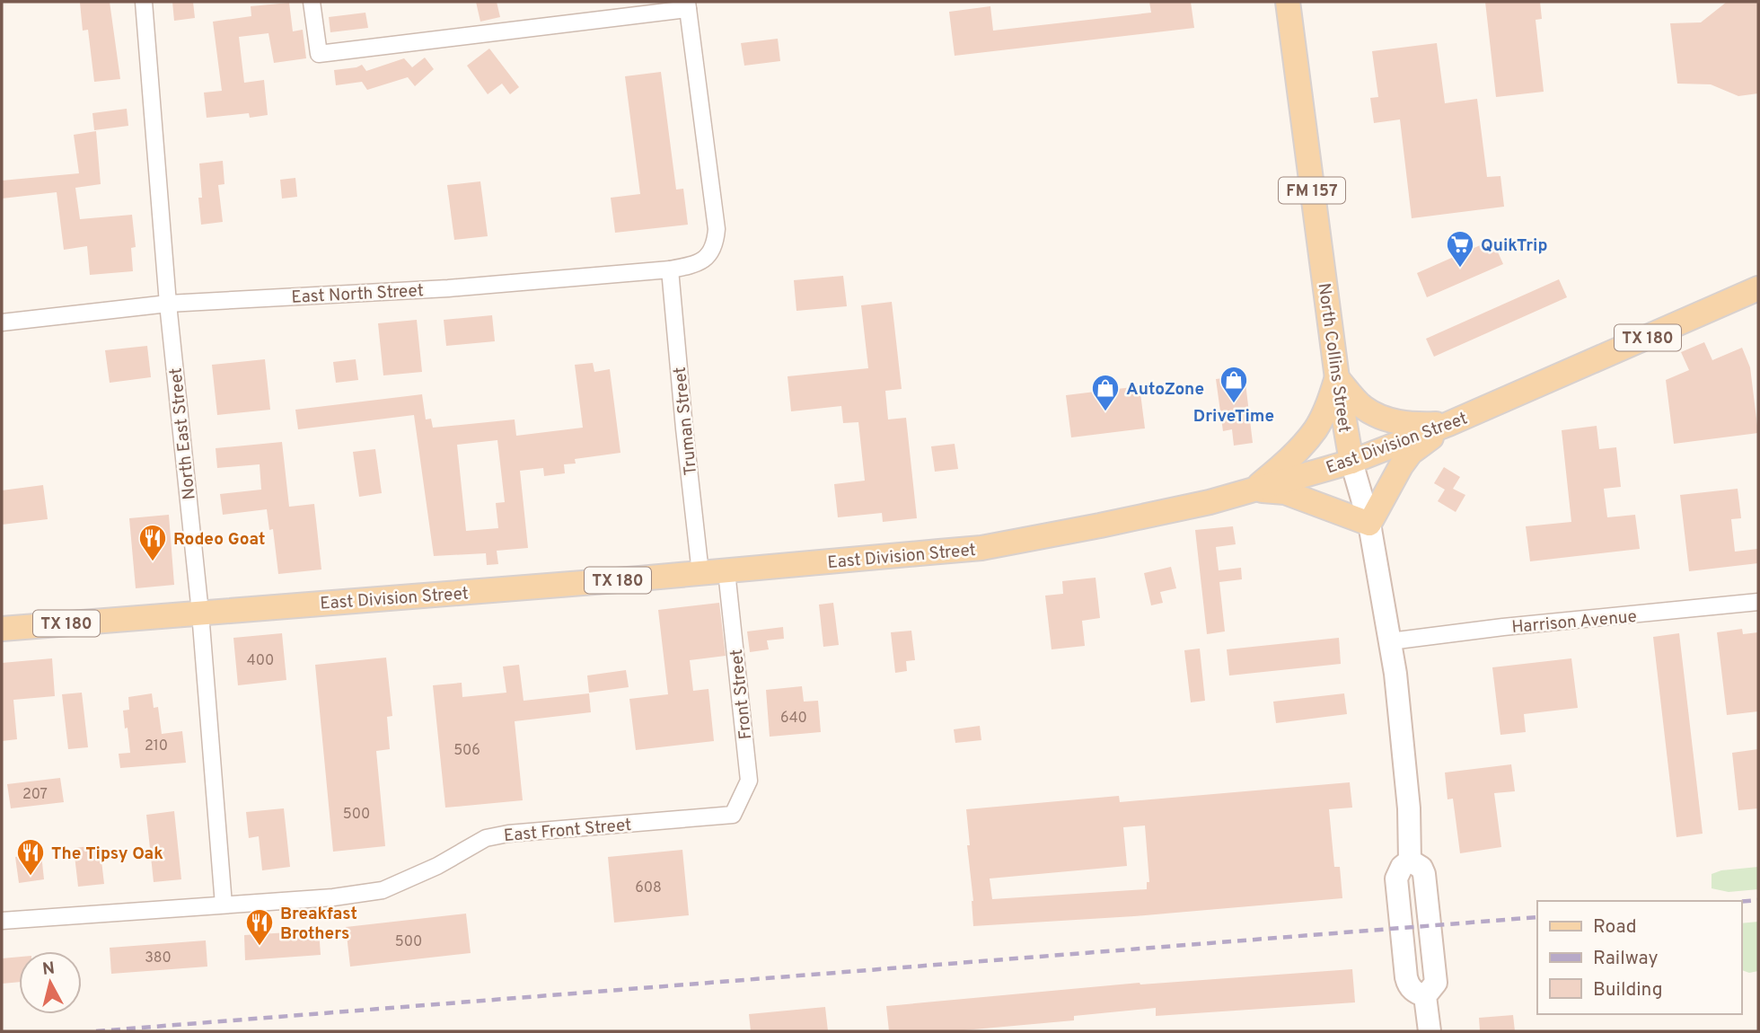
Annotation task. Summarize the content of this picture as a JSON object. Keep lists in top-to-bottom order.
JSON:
{
  "streets": {
    "main road": [
      "FM 157",
      "TX 180",
      "North Collins Street",
      "East Division Street"
    ],
    "street": [
      "East North Street",
      "Truman Street",
      "North East Street",
      "Harrison Avenue",
      "Front Street",
      "East Front Street"
    ]
  },
  "crossings": [
    ["East North Street", "Truman Street"],
    ["East North Street", "North East Street"],
    ["North Collins Street", "East Division Street"],
    ["North Collins Street", "Harrison Avenue"],
    ["Truman Street", "East Division Street"],
    ["North East Street", "East Division Street"],
    ["North East Street", "East Front Street"],
    ["East Division Street", "Front Street"],
    ["Front Street", "East Front Street"]
  ],
  "places": {
    "supermarket": ["QuikTrip"],
    "shop": ["DriveTime", "AutoZone"],
    "restaurant": ["Rodeo Goat", "The Tipsy Oak", "Breakfast Brothers"]
  },
  "house_numbers": [
    "400",
    "640",
    "210",
    "506",
    "207",
    "500",
    "608",
    "500",
    "380"
  ],
  "legend": ["Road", "Railway", "Building"],
  "north": "top"
}
